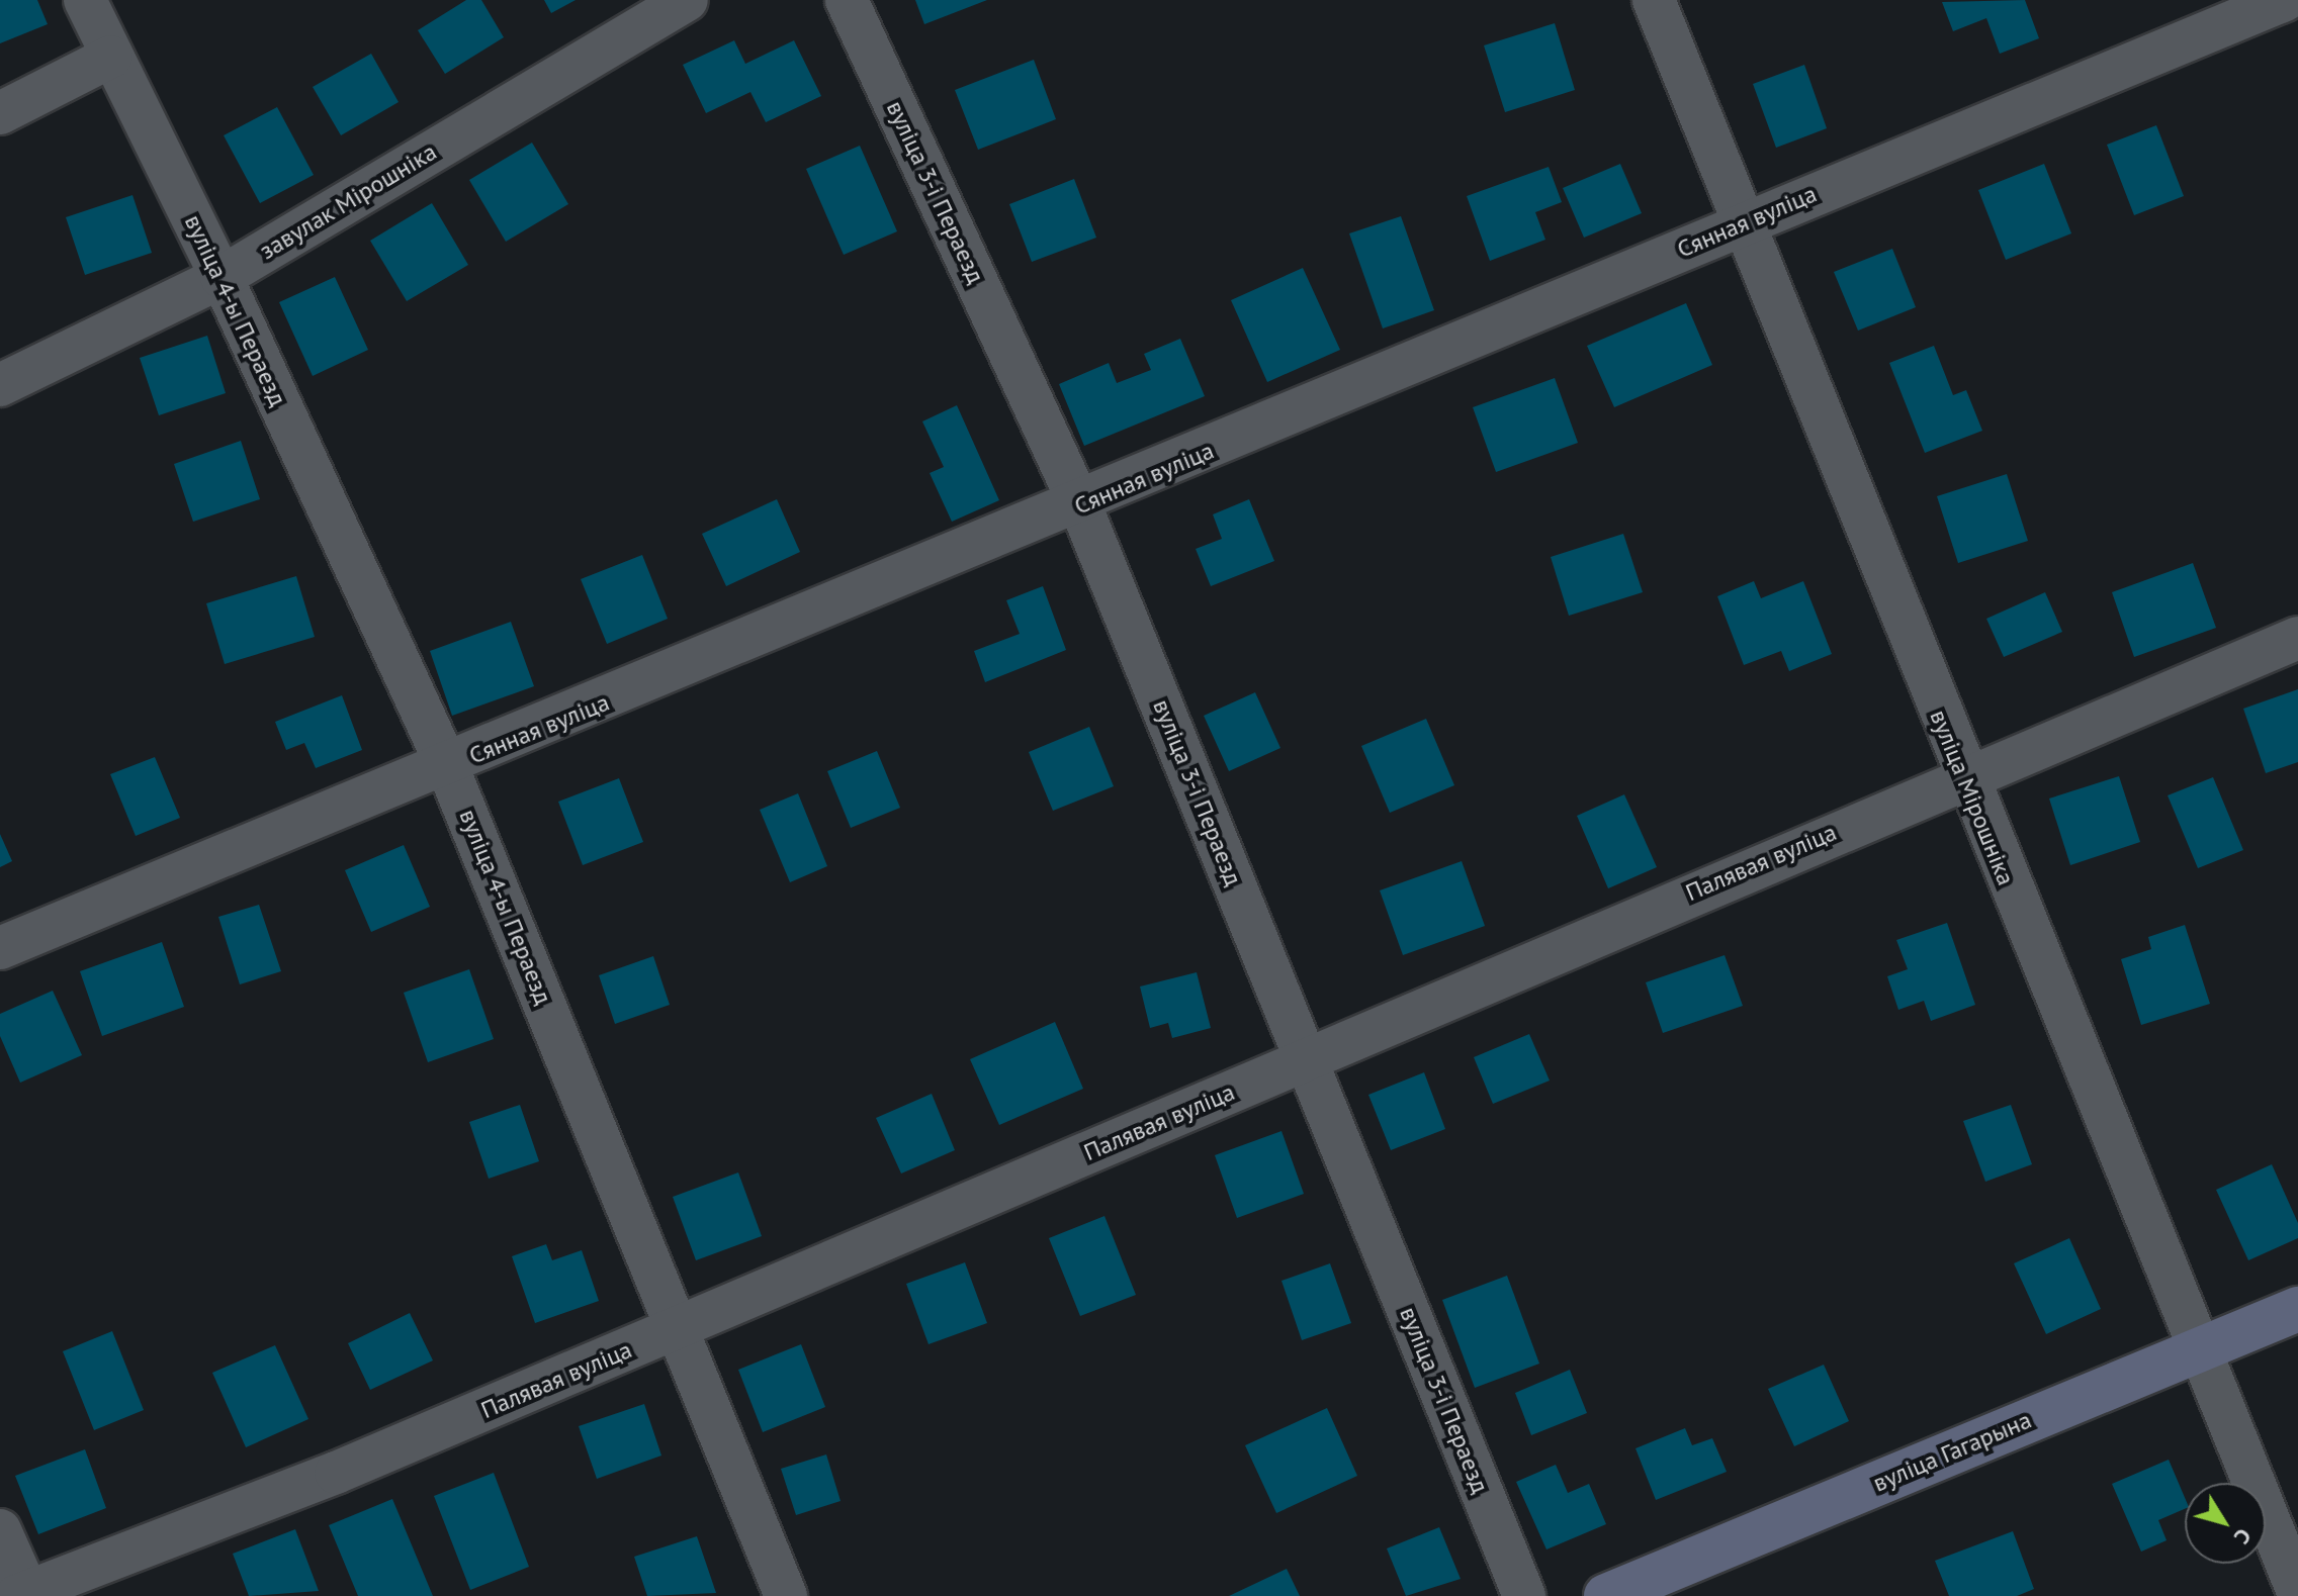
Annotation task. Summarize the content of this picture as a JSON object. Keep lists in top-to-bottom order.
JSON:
{
  "streets": {
    "main road": ["вуліца Гагарына"],
    "street": [
      "вуліца 3-і Пераезд",
      "завулак Мірошніка",
      "Сянная вуліца",
      "вуліца 4-ы Пераезд",
      "вуліца Мірошніка",
      "Палявая вуліца"
    ]
  },
  "crossings": [
    ["вуліца 3-і Пераезд", "Сянная вуліца"],
    ["вуліца 3-і Пераезд", "Палявая вуліца"],
    ["завулак Мірошніка", "вуліца 4-ы Пераезд"],
    ["Сянная вуліца", "вуліца 4-ы Пераезд"],
    ["Сянная вуліца", "вуліца Мірошніка"],
    ["вуліца 4-ы Пераезд", "Палявая вуліца"],
    ["вуліца Мірошніка", "Палявая вуліца"],
    ["вуліца Мірошніка", "вуліца Гагарына"]
  ],
  "north": "bottom right"
}
